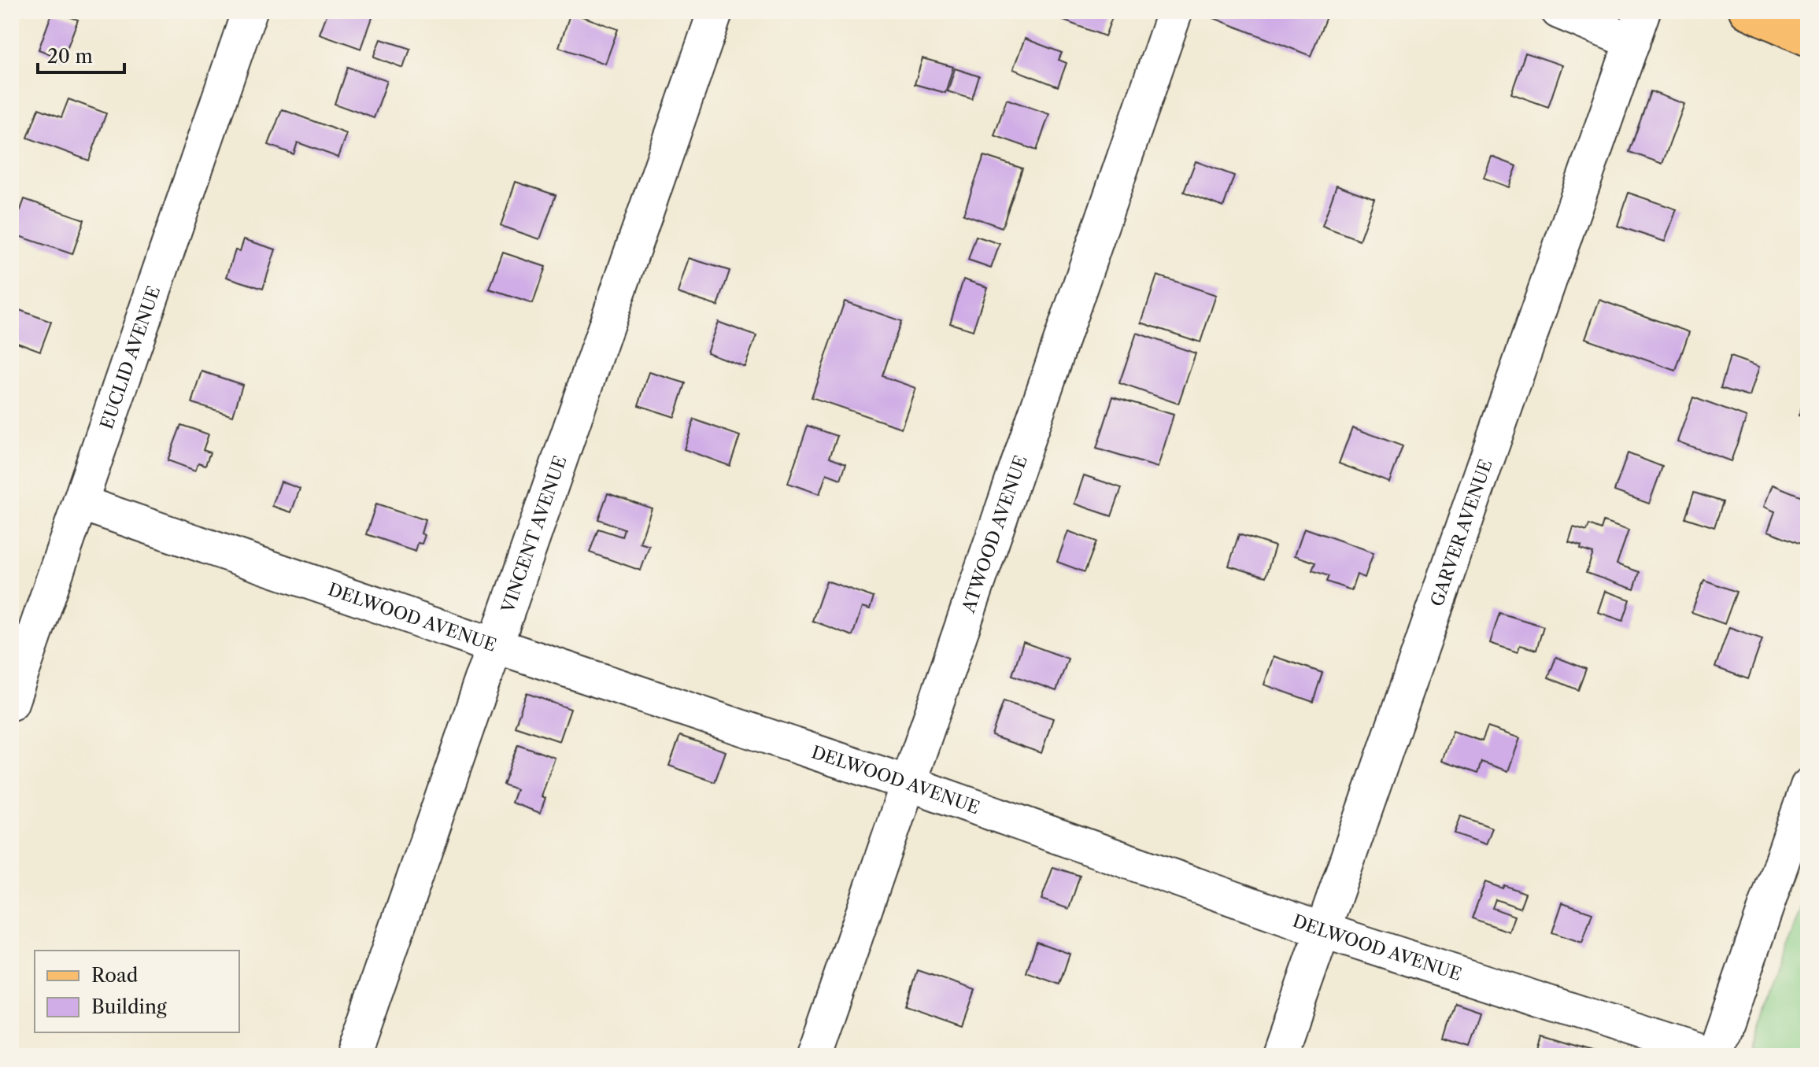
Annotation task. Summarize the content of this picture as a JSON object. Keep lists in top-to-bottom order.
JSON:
{
  "streets": {
    "street": [
      "EUCLID AVENUE",
      "VINCENT AVENUE",
      "ATWOOD AVENUE",
      "GARVER AVENUE",
      "DELWOOD AVENUE"
    ]
  },
  "crossings": [
    ["EUCLID AVENUE", "DELWOOD AVENUE"],
    ["VINCENT AVENUE", "DELWOOD AVENUE"],
    ["ATWOOD AVENUE", "DELWOOD AVENUE"],
    ["GARVER AVENUE", "DELWOOD AVENUE"]
  ],
  "legend": ["Road", "Building"],
  "scale_bar": "20 m"
}
